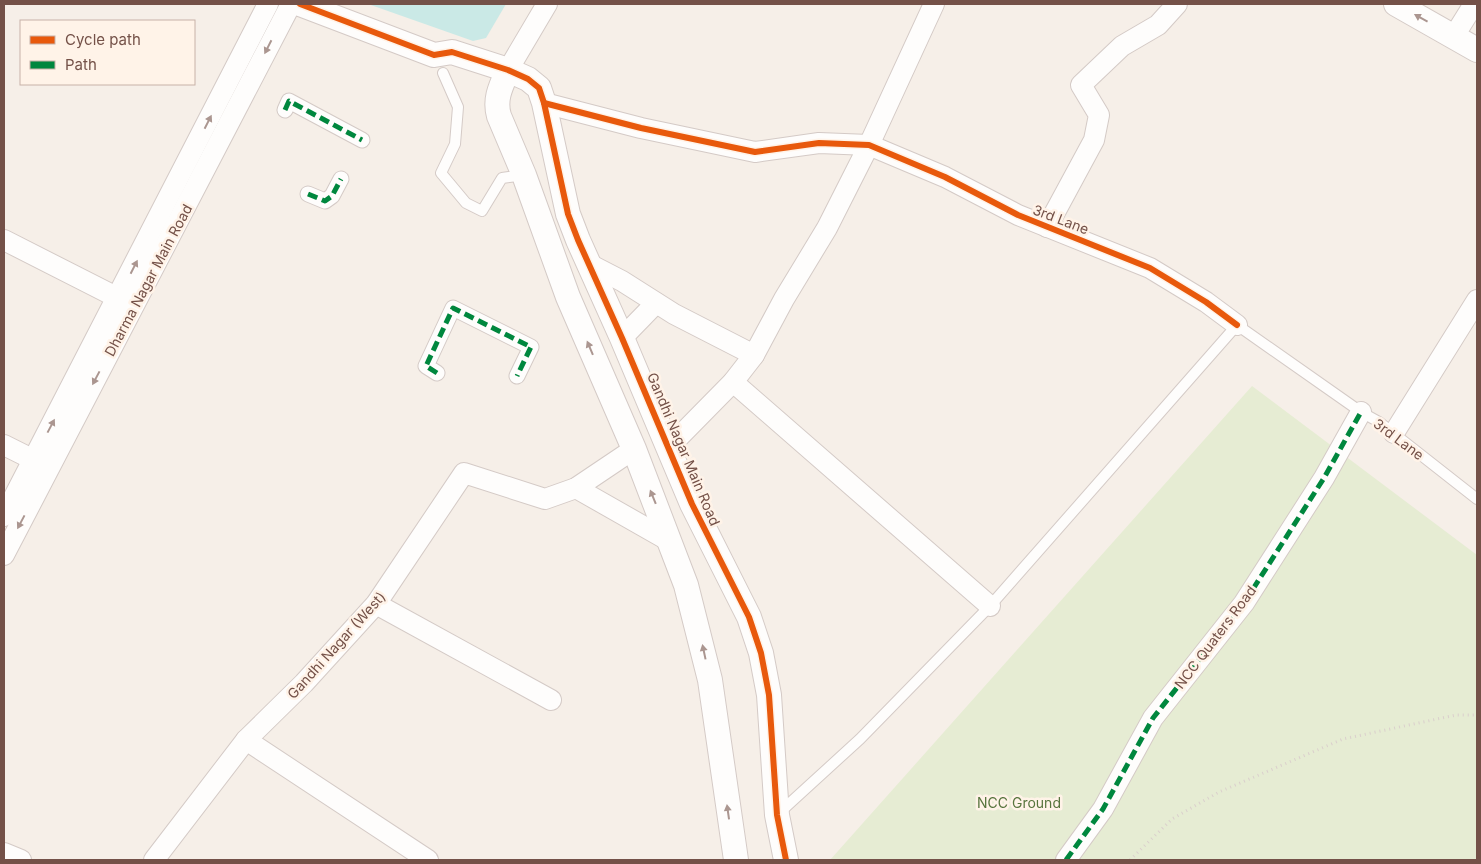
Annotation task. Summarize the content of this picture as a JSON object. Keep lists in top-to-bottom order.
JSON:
{
  "streets": {
    "street": [
      "3rd Lane",
      "Dharma Nagar Main Road",
      "Gandhi Nagar Main Road",
      "NCC Quaters Road",
      "Gandhi Nagar (West)"
    ]
  },
  "crossings": [
    ["3rd Lane", "NCC Quaters Road"]
  ],
  "parks": ["NCC Ground"],
  "legend": ["Cycle path", "Path"]
}
